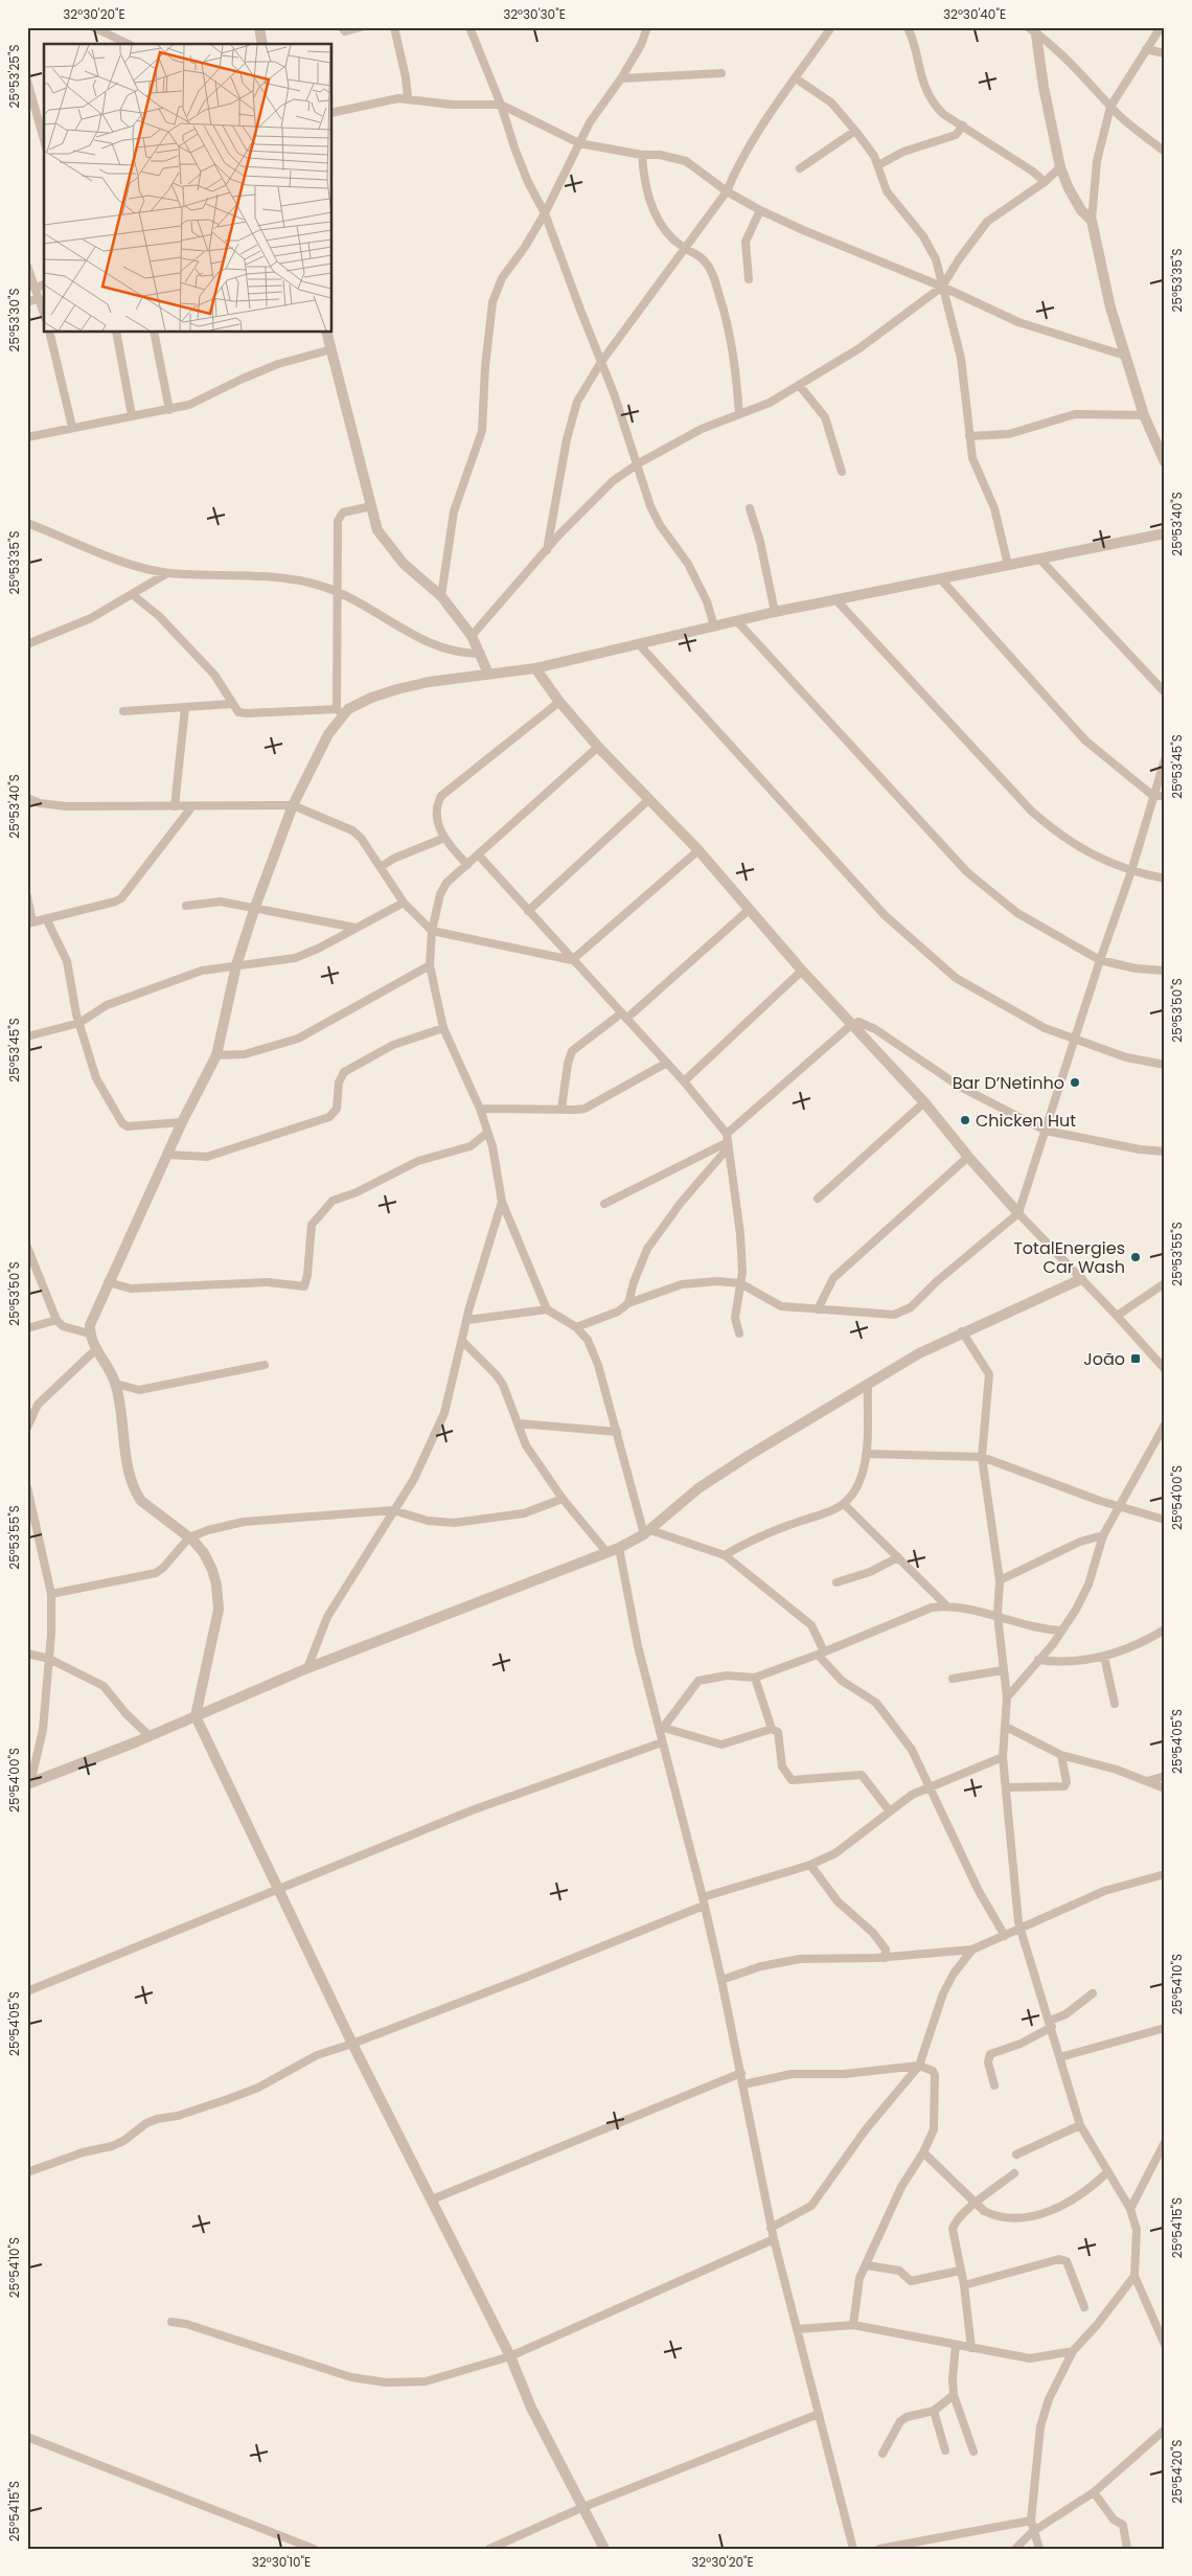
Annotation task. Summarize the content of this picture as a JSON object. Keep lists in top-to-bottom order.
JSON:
{
  "places": {
    "other": ["Bar D’Netinho", "Chicken Hut", "TotalEnergies Car Wash"],
    "transit": ["João"]
  },
  "coordinates": [
    "32°30'20\"E",
    "32°30'30\"E",
    "32°30'40\"E",
    "25°53'25\"S",
    "25°53'35\"S",
    "25°53'30\"S",
    "25°53'40\"S",
    "25°53'45\"S",
    "25°53'50\"S",
    "25°53'55\"S",
    "25°54'00\"S",
    "25°54'05\"S",
    "25°54'10\"S",
    "25°54'15\"S",
    "25°54'20\"S",
    "32°30'10\"E"
  ]
}
